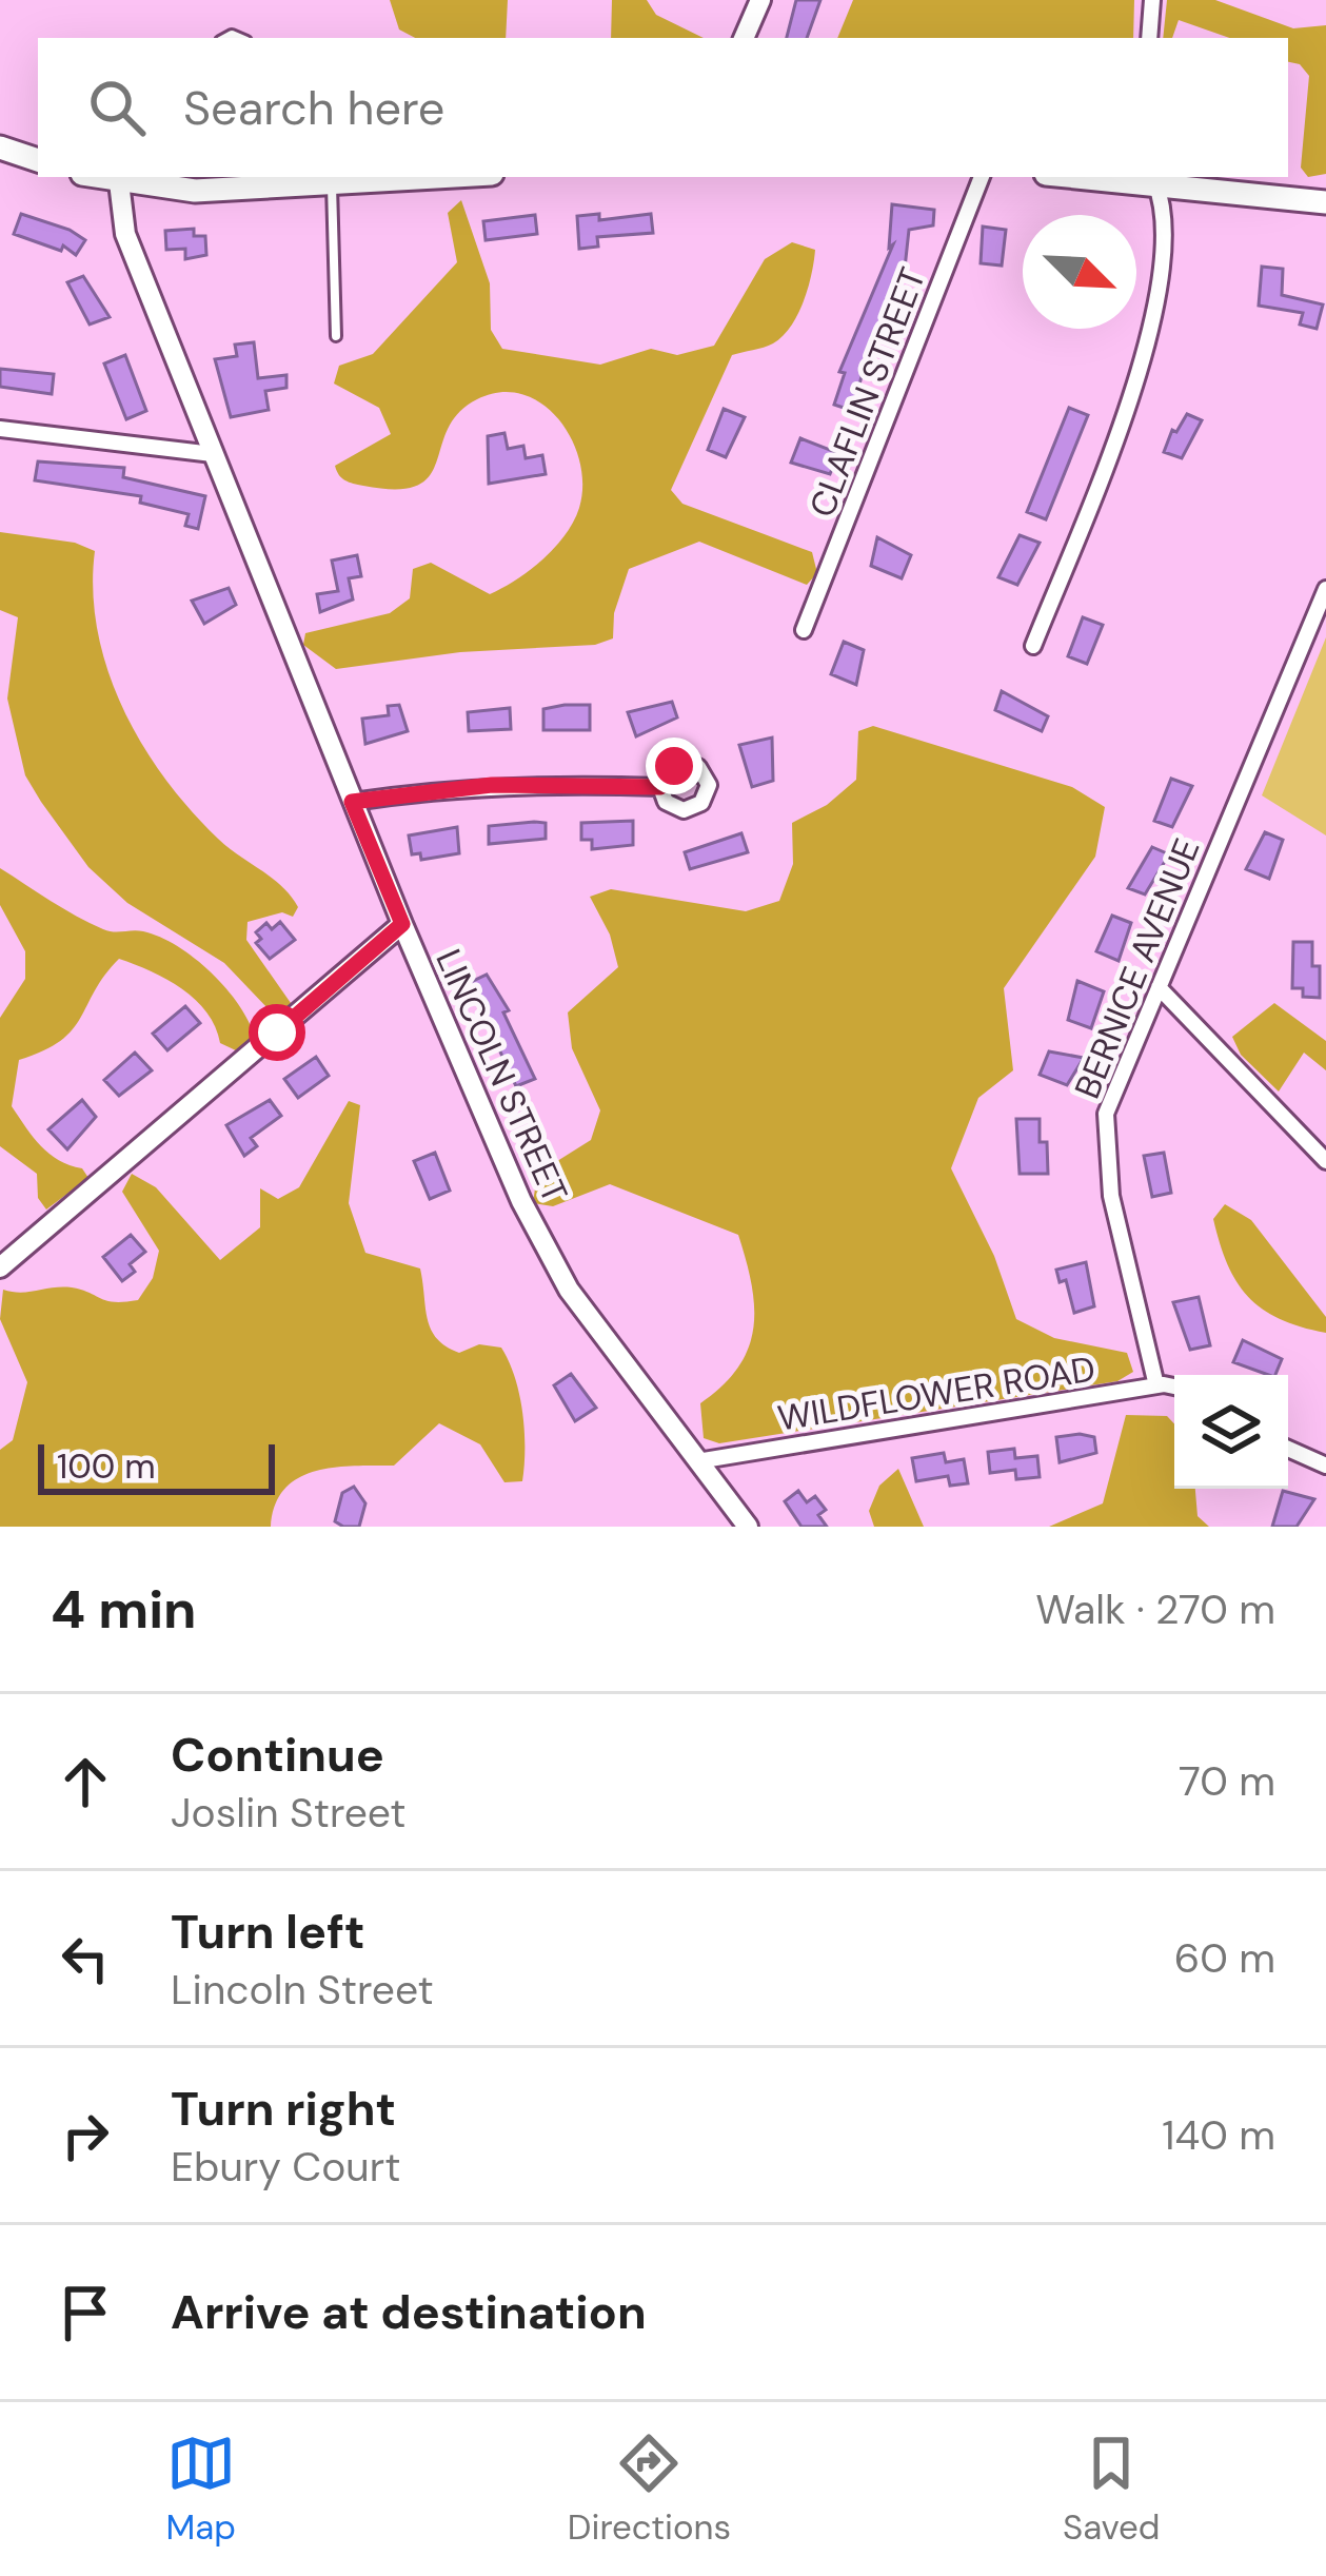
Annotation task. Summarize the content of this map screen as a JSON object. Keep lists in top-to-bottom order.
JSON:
{
  "streets": {
    "street": [
      "CLAFLIN STREET",
      "BERNICE AVENUE",
      "LINCOLN STREET",
      "WILDFLOWER ROAD"
    ]
  },
  "crossings": [
    ["BERNICE AVENUE", "WILDFLOWER ROAD"],
    ["LINCOLN STREET", "WILDFLOWER ROAD"]
  ],
  "scale_bar": "100 m",
  "north": "bottom right",
  "page": {
    "search": "Search here",
    "scale": "100 m",
    "heading": ["4 min", "Walk · 270 m"],
    "list": [
      ["Continue", "Joslin Street", "70 m"],
      ["Turn left", "Lincoln Street", "60 m"],
      ["Turn right", "Ebury Court", "140 m"],
      "Arrive at destination"
    ],
    "nav": ["Map", "Directions", "Saved"]
  }
}
